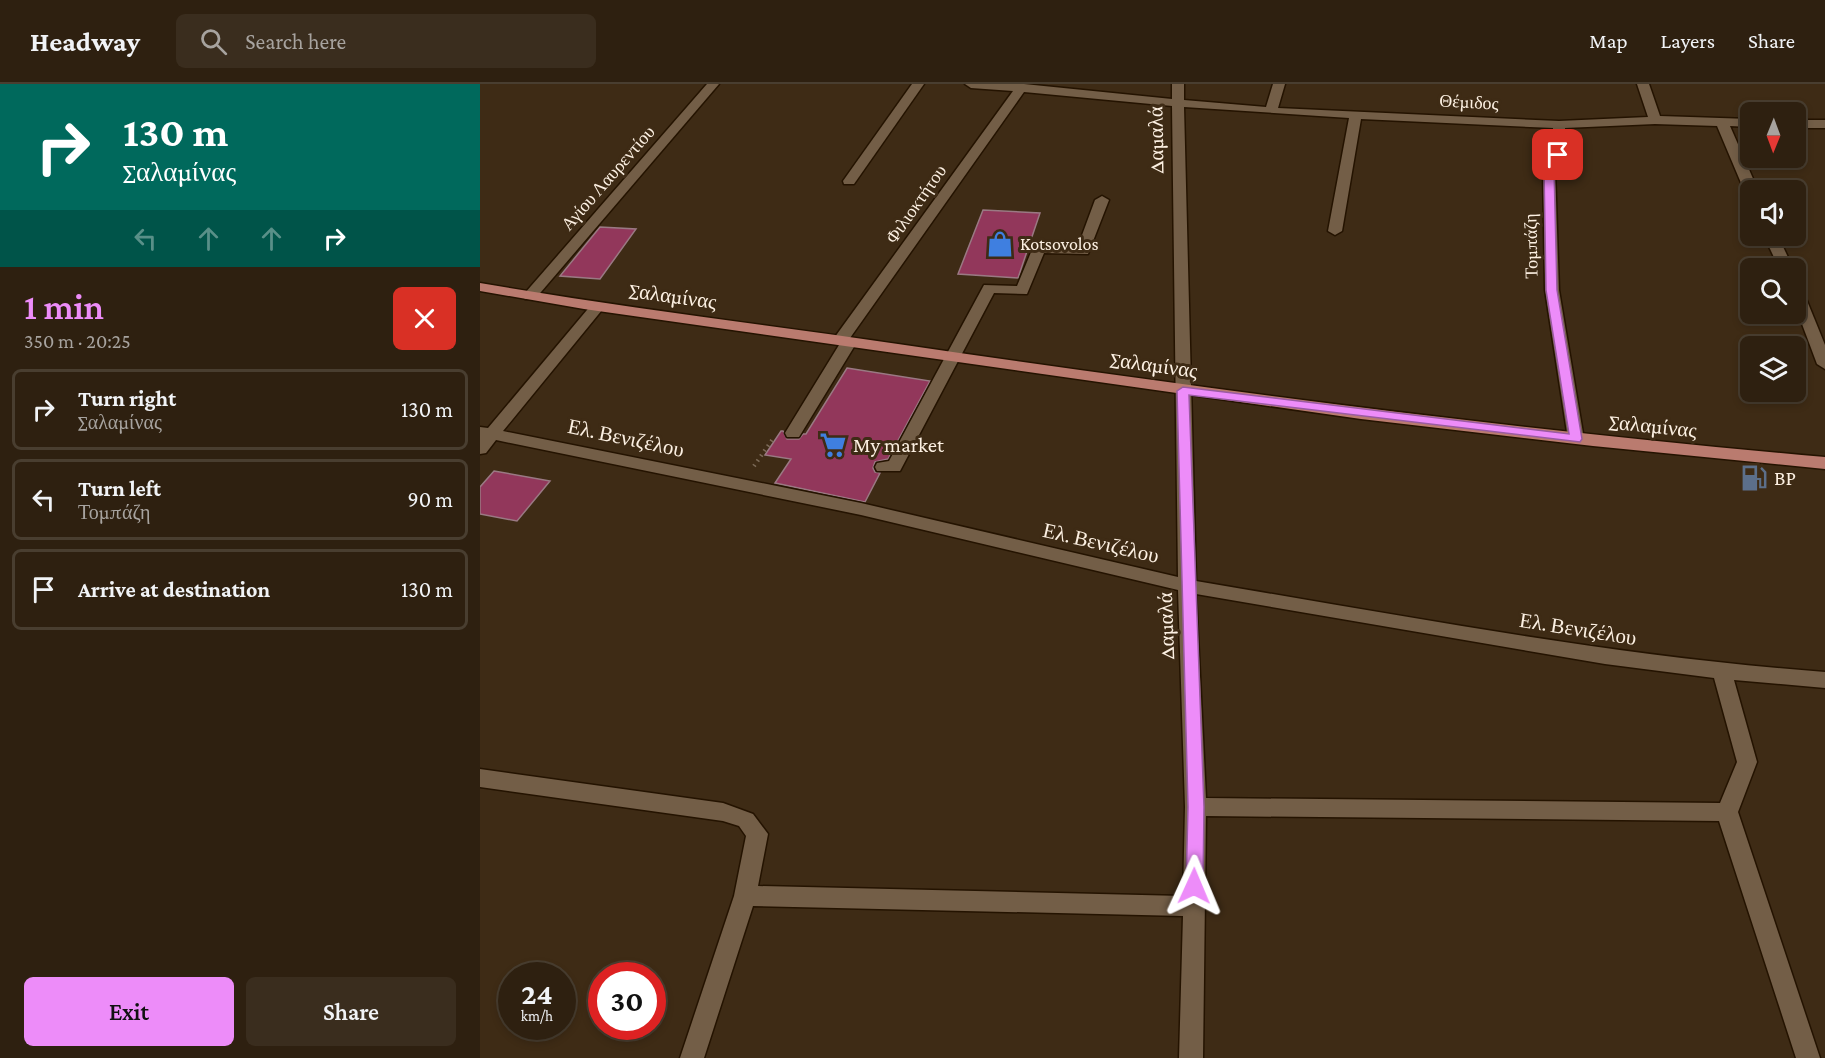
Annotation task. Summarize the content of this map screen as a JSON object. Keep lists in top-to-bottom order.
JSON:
{
  "streets": {
    "main road": ["Σαλαμίνας"],
    "street": [
      "Θέμιδος",
      "Δαμαλά",
      "Αγίου Λαυρεντίου",
      "Φιλιοκτήτου",
      "Τομπάζη",
      "Ελ. Βενιζέλου"
    ]
  },
  "crossings": [
    ["Θέμιδος", "Δαμαλά"],
    ["Θέμιδος", "Φιλιοκτήτου"],
    ["Θέμιδος", "Τομπάζη"],
    ["Δαμαλά", "Σαλαμίνας"],
    ["Δαμαλά", "Ελ. Βενιζέλου"],
    ["Αγίου Λαυρεντίου", "Σαλαμίνας"],
    ["Φιλιοκτήτου", "Σαλαμίνας"],
    ["Τομπάζη", "Σαλαμίνας"]
  ],
  "places": {
    "shop": ["Kotsovolos"],
    "supermarket": ["My market"],
    "fuel station": ["BP"]
  },
  "north": "bottom",
  "page": {
    "header": "Headway",
    "search": "Search here",
    "nav": ["Map", "Layers", "Share"],
    "turn": ["130 m", "Σαλαμίνας"],
    "heading": ["1 min", "350 m · 20:25"],
    "list": [
      {
        "name": "Turn right",
        "note": "Σαλαμίνας",
        "value": "130 m"
      },
      {
        "name": "Turn left",
        "note": "Τομπάζη",
        "value": "90 m"
      },
      {
        "name": "Arrive at destination",
        "value": "130 m"
      }
    ],
    "speed": "24 km/h",
    "limit": "30",
    "buttons": ["Exit", "Share"]
  }
}
